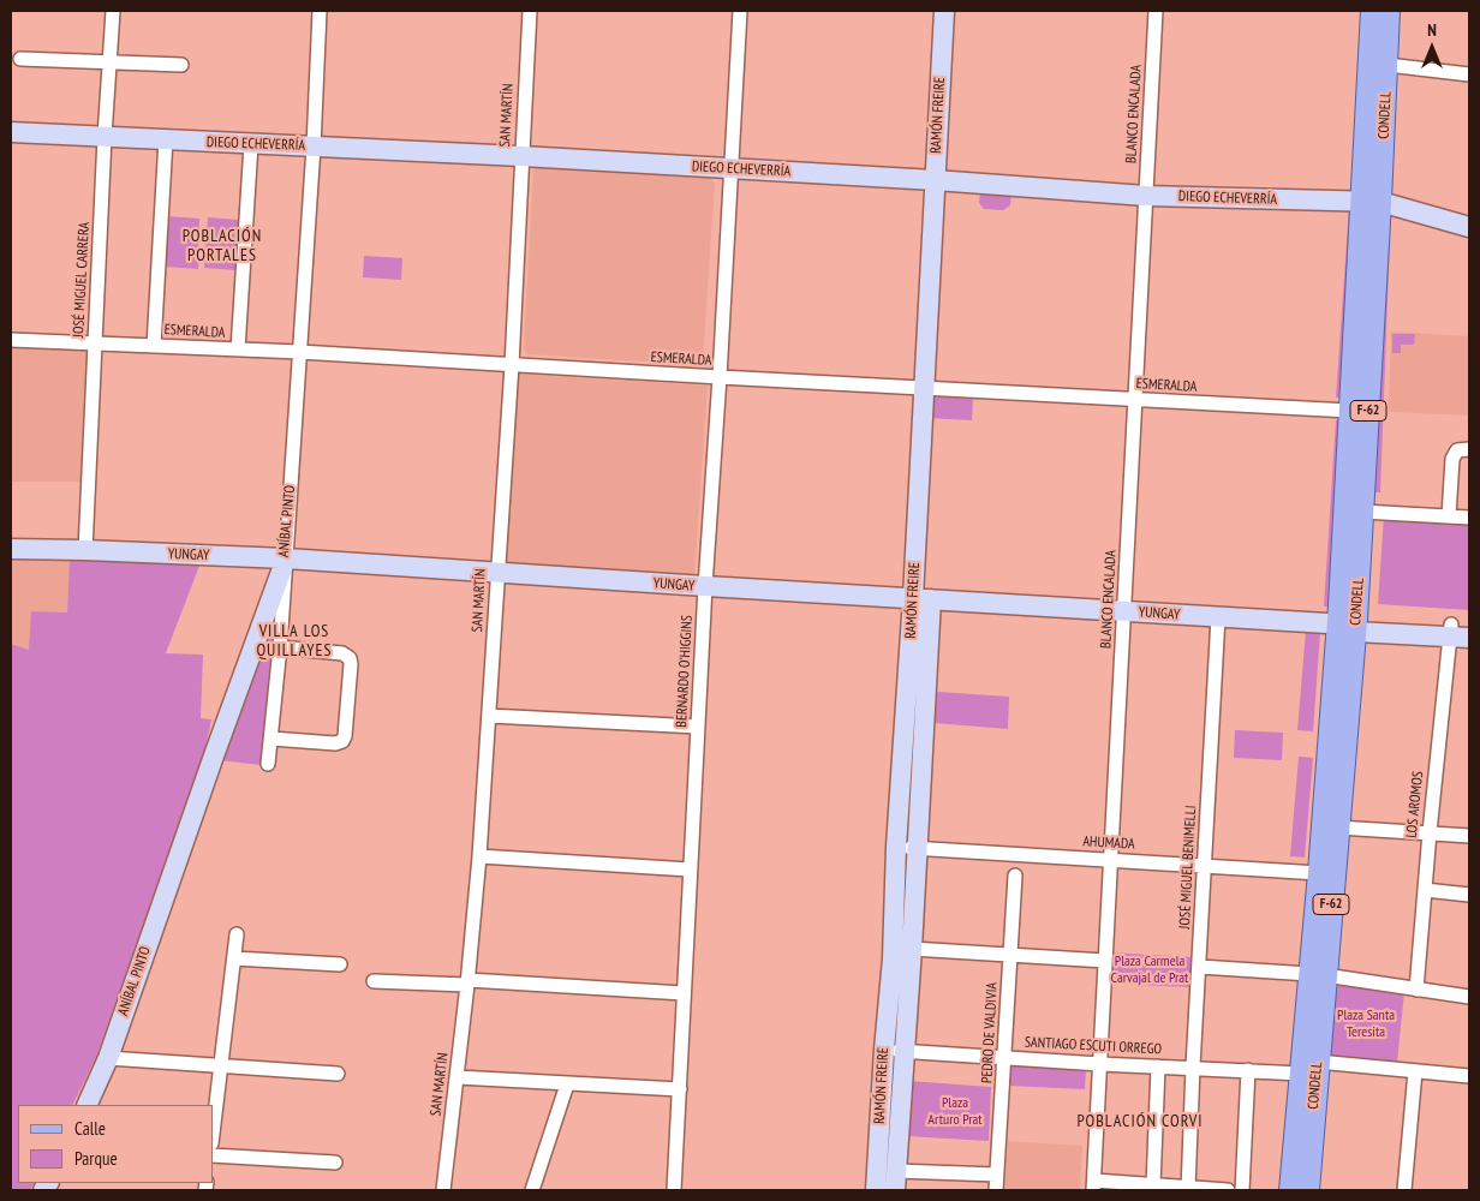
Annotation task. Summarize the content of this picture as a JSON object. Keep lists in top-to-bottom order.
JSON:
{
  "streets": {
    "main road": ["CONDELL", "F-62"],
    "street": [
      "BLANCO ENCALADA",
      "SAN MARTÍN",
      "RAMÓN FREIRE",
      "DIEGO ECHEVERRÍA",
      "JOSÉ MIGUEL CARRERA",
      "ESMERALDA",
      "ANÍBAL PINTO",
      "YUNGAY",
      "BERNARDO O'HIGGINS",
      "LOS AROMOS",
      "AHUMADA",
      "JOSÉ MIGUEL BENIMELLI",
      "PEDRO DE VALDIVIA",
      "SANTIAGO ESCUTI ORREGO"
    ]
  },
  "crossings": [
    ["BLANCO ENCALADA", "DIEGO ECHEVERRÍA"],
    ["BLANCO ENCALADA", "ESMERALDA"],
    ["BLANCO ENCALADA", "YUNGAY"],
    ["BLANCO ENCALADA", "AHUMADA"],
    ["BLANCO ENCALADA", "SANTIAGO ESCUTI ORREGO"],
    ["SAN MARTÍN", "DIEGO ECHEVERRÍA"],
    ["SAN MARTÍN", "ESMERALDA"],
    ["SAN MARTÍN", "YUNGAY"],
    ["RAMÓN FREIRE", "DIEGO ECHEVERRÍA"],
    ["RAMÓN FREIRE", "ESMERALDA"],
    ["RAMÓN FREIRE", "YUNGAY"],
    ["RAMÓN FREIRE", "AHUMADA"],
    ["RAMÓN FREIRE", "SANTIAGO ESCUTI ORREGO"],
    ["CONDELL", "DIEGO ECHEVERRÍA"],
    ["CONDELL", "ESMERALDA"],
    ["CONDELL", "YUNGAY"],
    ["CONDELL", "AHUMADA"],
    ["CONDELL", "SANTIAGO ESCUTI ORREGO"],
    ["DIEGO ECHEVERRÍA", "JOSÉ MIGUEL CARRERA"],
    ["DIEGO ECHEVERRÍA", "ANÍBAL PINTO"],
    ["DIEGO ECHEVERRÍA", "BERNARDO O'HIGGINS"],
    ["JOSÉ MIGUEL CARRERA", "ESMERALDA"],
    ["JOSÉ MIGUEL CARRERA", "YUNGAY"],
    ["ESMERALDA", "ANÍBAL PINTO"],
    ["ESMERALDA", "BERNARDO O'HIGGINS"],
    ["ANÍBAL PINTO", "YUNGAY"],
    ["YUNGAY", "BERNARDO O'HIGGINS"],
    ["YUNGAY", "LOS AROMOS"],
    ["YUNGAY", "JOSÉ MIGUEL BENIMELLI"],
    ["AHUMADA", "JOSÉ MIGUEL BENIMELLI"],
    ["JOSÉ MIGUEL BENIMELLI", "SANTIAGO ESCUTI ORREGO"],
    ["PEDRO DE VALDIVIA", "SANTIAGO ESCUTI ORREGO"]
  ],
  "districts": ["POBLACIÓN PORTALES", "VILLA LOS QUILLAYES", "POBLACIÓN CORVI"],
  "parks": ["Plaza Carmela Carvajal de Prat", "Plaza Santa Teresita", "Plaza Arturo Prat"],
  "legend": ["Calle", "Parque"],
  "north": "top"
}
